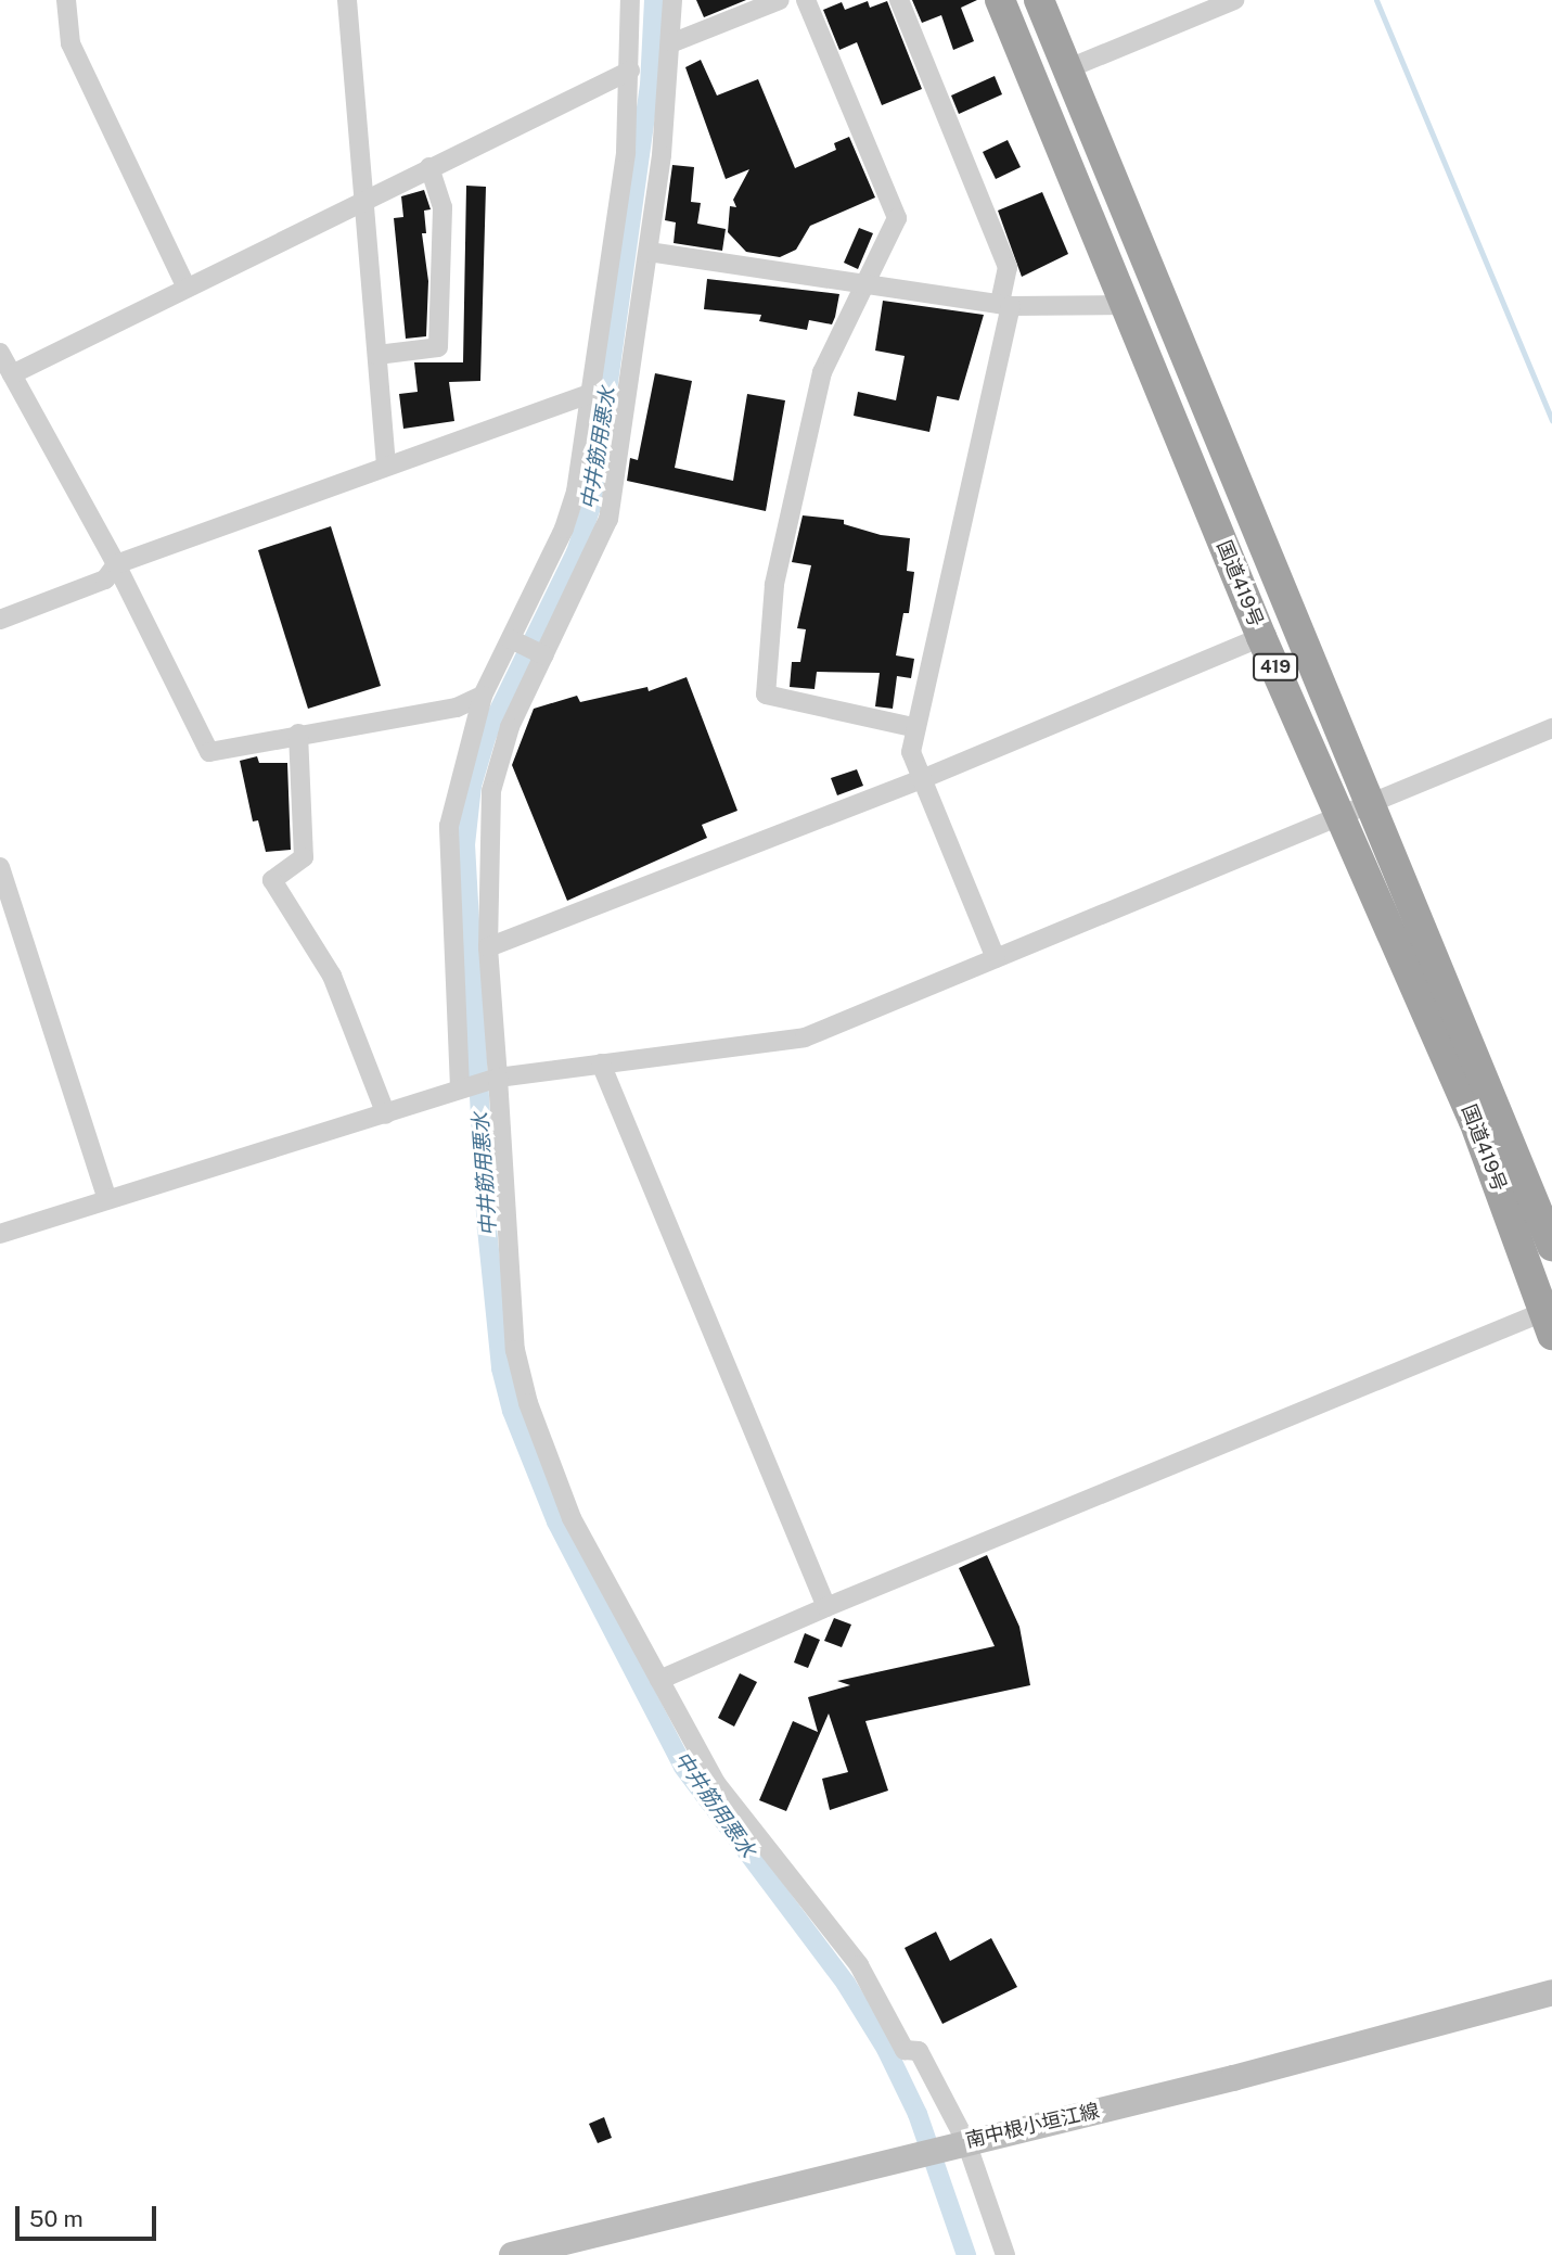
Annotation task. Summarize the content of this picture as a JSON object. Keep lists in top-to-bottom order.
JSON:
{
  "streets": {
    "highway": ["国道419号", "419"],
    "main road": ["南中根小垣江線"]
  },
  "water": ["中井筋用悪水"],
  "scale_bar": "50 m"
}
